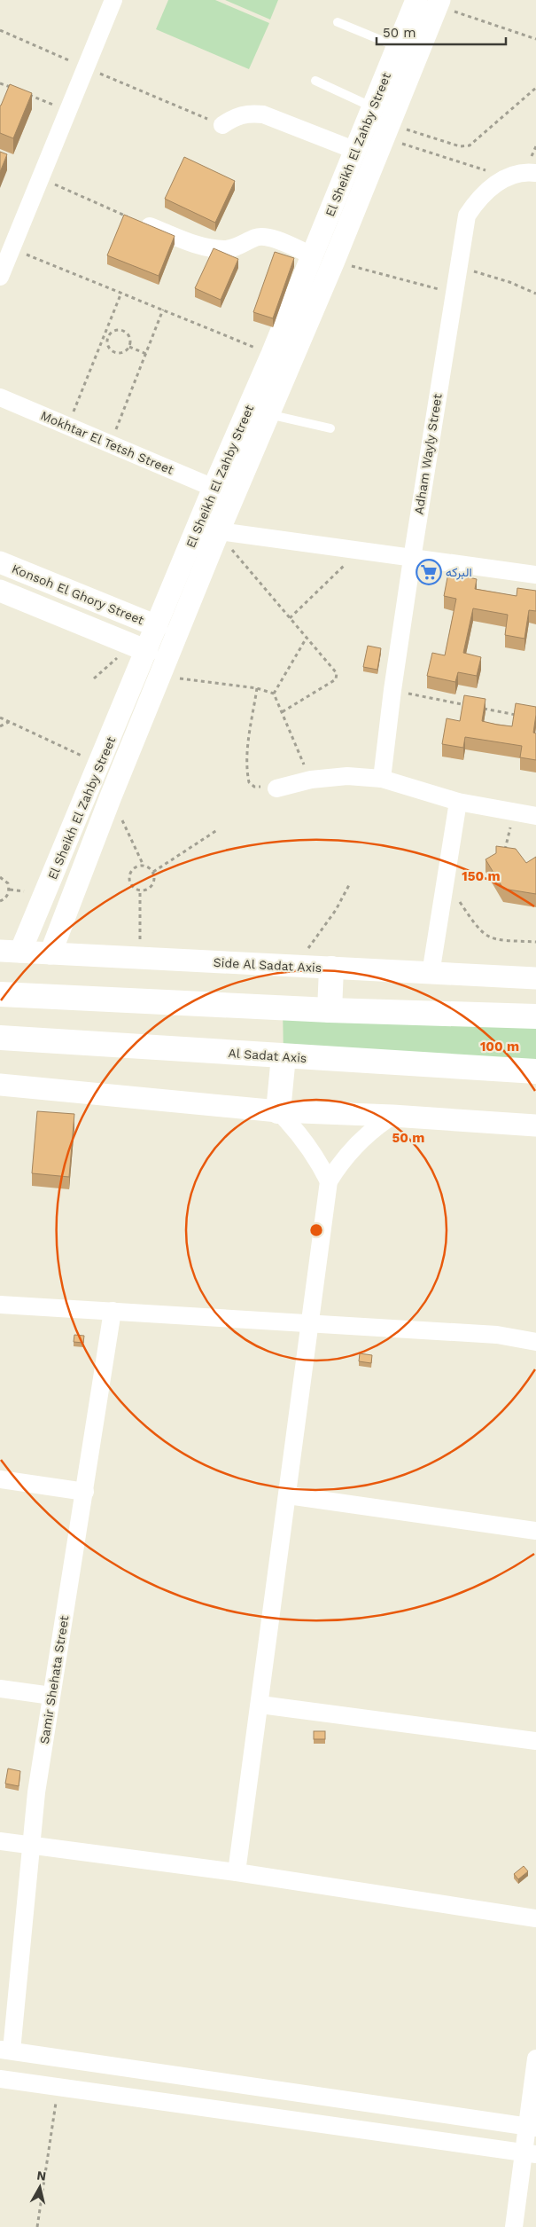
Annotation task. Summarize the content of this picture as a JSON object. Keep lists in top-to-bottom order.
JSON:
{
  "streets": {
    "main road": ["Al Sadat Axis"],
    "street": [
      "El Sheikh El Zahby Street",
      "Mokhtar El Tetsh Street",
      "Adham Wayly Street",
      "Konsoh El Ghory Street",
      "Side Al Sadat Axis",
      "Samir Shehata Street"
    ]
  },
  "crossings": [
    ["El Sheikh El Zahby Street", "Mokhtar El Tetsh Street"],
    ["El Sheikh El Zahby Street", "Konsoh El Ghory Street"],
    ["El Sheikh El Zahby Street", "Side Al Sadat Axis"]
  ],
  "places": {
    "supermarket": ["البركه"]
  },
  "scale_bar": "50 m",
  "north": "top",
  "rings": ["150 m", "100 m", "50 m"]
}
